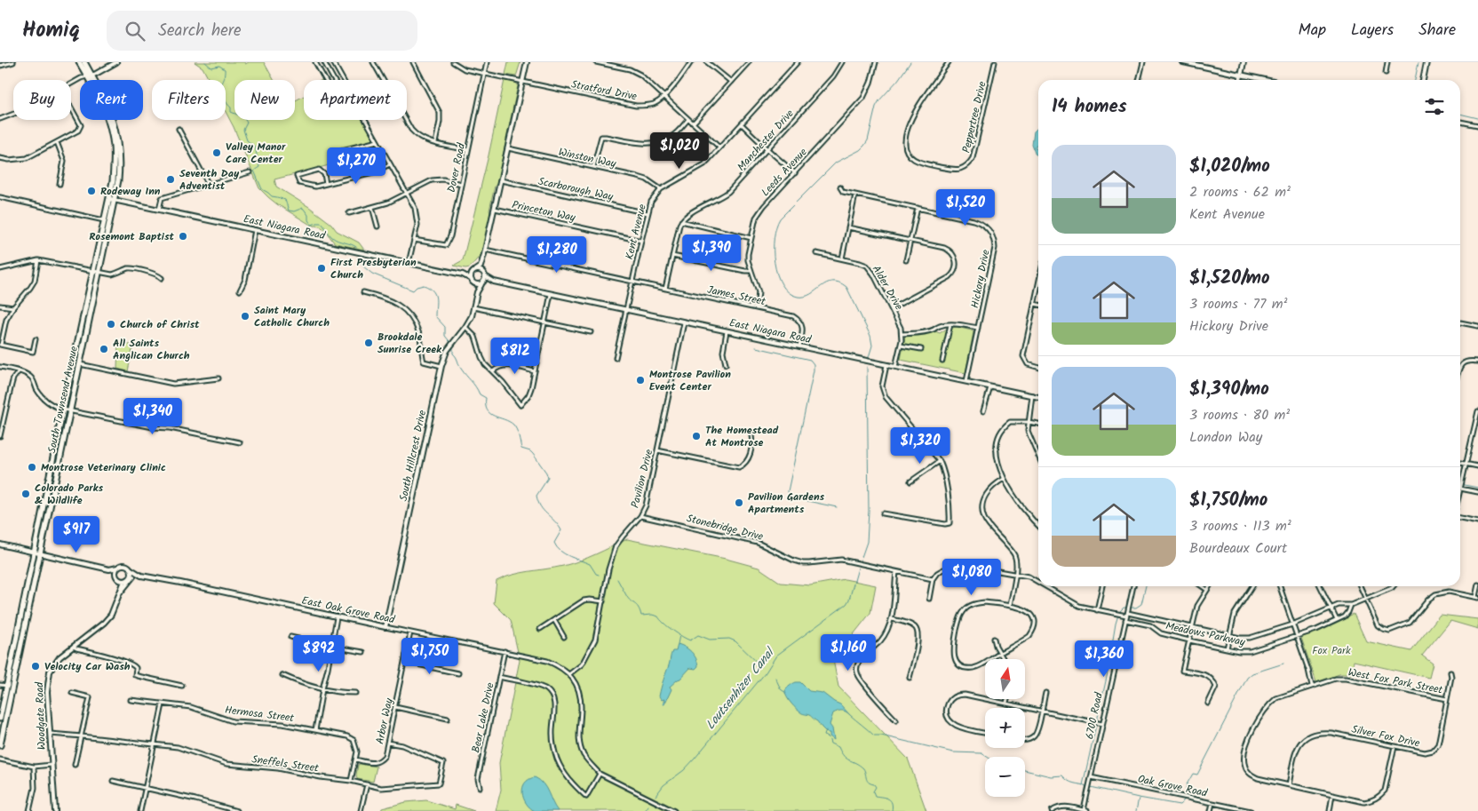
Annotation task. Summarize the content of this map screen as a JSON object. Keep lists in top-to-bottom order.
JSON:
{
  "streets": {
    "highway": ["South Townsend Avenue"],
    "street": [
      "Stratford Drive",
      "Peppertree Drive",
      "Manchester Drive",
      "Winston Way",
      "Dover Road",
      "Leeds Avenue",
      "Scarborough Way",
      "Princeton Way",
      "East Niagara Road",
      "Kent Avenue",
      "Hickory Drive",
      "Alder Drive",
      "James Street",
      "South Hillcrest Drive",
      "Pavilion Drive",
      "Stonebridge Drive",
      "East Oak Grove Road",
      "Meadows Parkway",
      "West Fox Park Street",
      "Hermosa Street",
      "Woodgate Road",
      "6700 Road",
      "Bear Lake Drive",
      "Arbor Way",
      "Silver Fox Drive",
      "Sneffels Street",
      "Oak Grove Road"
    ]
  },
  "crossings": [
    ["Stratford Drive", "Dover Road"],
    ["Winston Way", "Kent Avenue"],
    ["Leeds Avenue", "James Street"],
    ["Scarborough Way", "Kent Avenue"],
    ["Princeton Way", "Kent Avenue"],
    ["East Niagara Road", "Kent Avenue"],
    ["East Niagara Road", "Hickory Drive"],
    ["East Niagara Road", "Alder Drive"],
    ["East Niagara Road", "James Street"],
    ["East Niagara Road", "South Townsend Avenue"],
    ["East Niagara Road", "South Hillcrest Drive"],
    ["East Niagara Road", "Pavilion Drive"],
    ["Kent Avenue", "James Street"],
    ["South Hillcrest Drive", "East Oak Grove Road"],
    ["Pavilion Drive", "Stonebridge Drive"],
    ["Pavilion Drive", "East Oak Grove Road"],
    ["Stonebridge Drive", "Meadows Parkway"],
    ["East Oak Grove Road", "Woodgate Road"],
    ["East Oak Grove Road", "Bear Lake Drive"],
    ["East Oak Grove Road", "Arbor Way"],
    ["Meadows Parkway", "6700 Road"],
    ["West Fox Park Street", "Silver Fox Drive"],
    ["Hermosa Street", "Arbor Way"],
    ["Woodgate Road", "Sneffels Street"],
    ["6700 Road", "Oak Grove Road"],
    ["Arbor Way", "Sneffels Street"]
  ],
  "water": ["Loutsenhizer Canal"],
  "parks": ["Fox Park"],
  "places": [
    "Valley Manor Care Center",
    "Seventh Day Adventist",
    "Rodeway Inn",
    "Rosemont Baptist",
    "First Presbyterian Church",
    "Saint Mary Catholic Church",
    "Church of Christ",
    "Brookdale Sunrise Creek",
    "All Saints Anglican Church",
    "Montrose Pavilion Event Center",
    "The Homestead At Montrose",
    "Montrose Veterinary Clinic",
    "Colorado Parks & Wildlife",
    "Pavilion Gardens Apartments",
    "Velocity Car Wash"
  ],
  "north": "top",
  "page": {
    "header": "Homiq",
    "search": "Search here",
    "nav": ["Map", "Layers", "Share"],
    "chip": [
      "Buy",
      "Rent",
      "Filters",
      "New",
      "Apartment"
    ],
    "heading": "14 homes",
    "price": [
      "$1,020",
      "$1,270",
      "$1,520",
      "$1,390",
      "$1,280",
      "$812",
      "$1,340",
      "$1,320",
      "$917",
      "$1,080",
      "$1,160",
      "$892",
      "$1,750",
      "$1,360"
    ],
    "list": [
      {
        "name": "$1,020/mo",
        "note": "2 rooms · 62 m² · Kent Avenue"
      },
      {
        "name": "$1,520/mo",
        "note": "3 rooms · 77 m² · Hickory Drive"
      },
      {
        "name": "$1,390/mo",
        "note": "3 rooms · 80 m² · London Way"
      },
      {
        "name": "$1,750/mo",
        "note": "3 rooms · 113 m² · Bourdeaux Court"
      }
    ],
    "map_buttons": ["+", "−"]
  }
}
